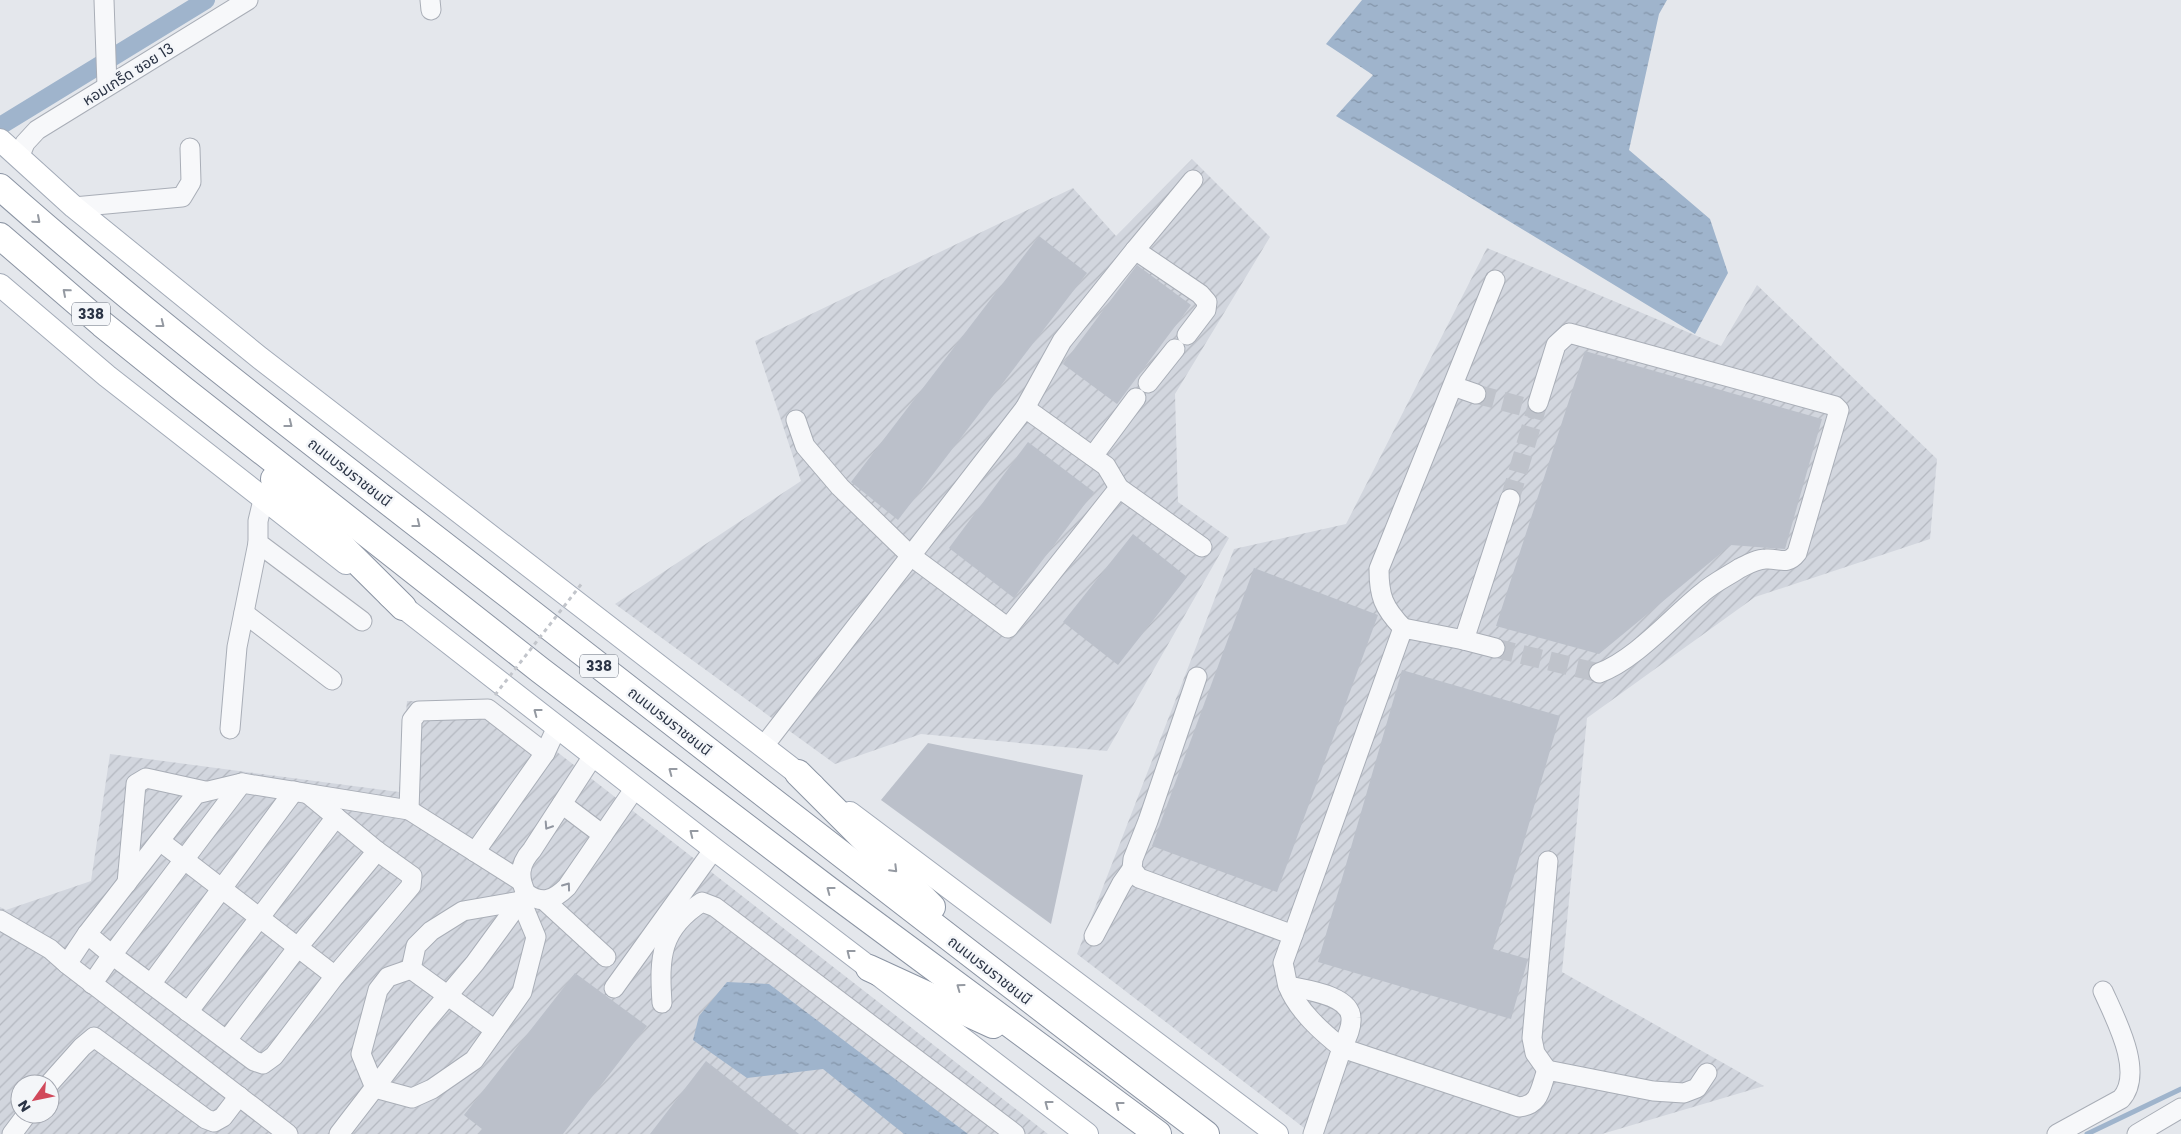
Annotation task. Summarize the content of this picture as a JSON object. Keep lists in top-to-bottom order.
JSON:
{
  "streets": {
    "highway": ["338", "ถนนบรมราชชนนี"],
    "street": ["หอมเกร็ด ซอย 13"]
  },
  "north": "bottom left"
}
